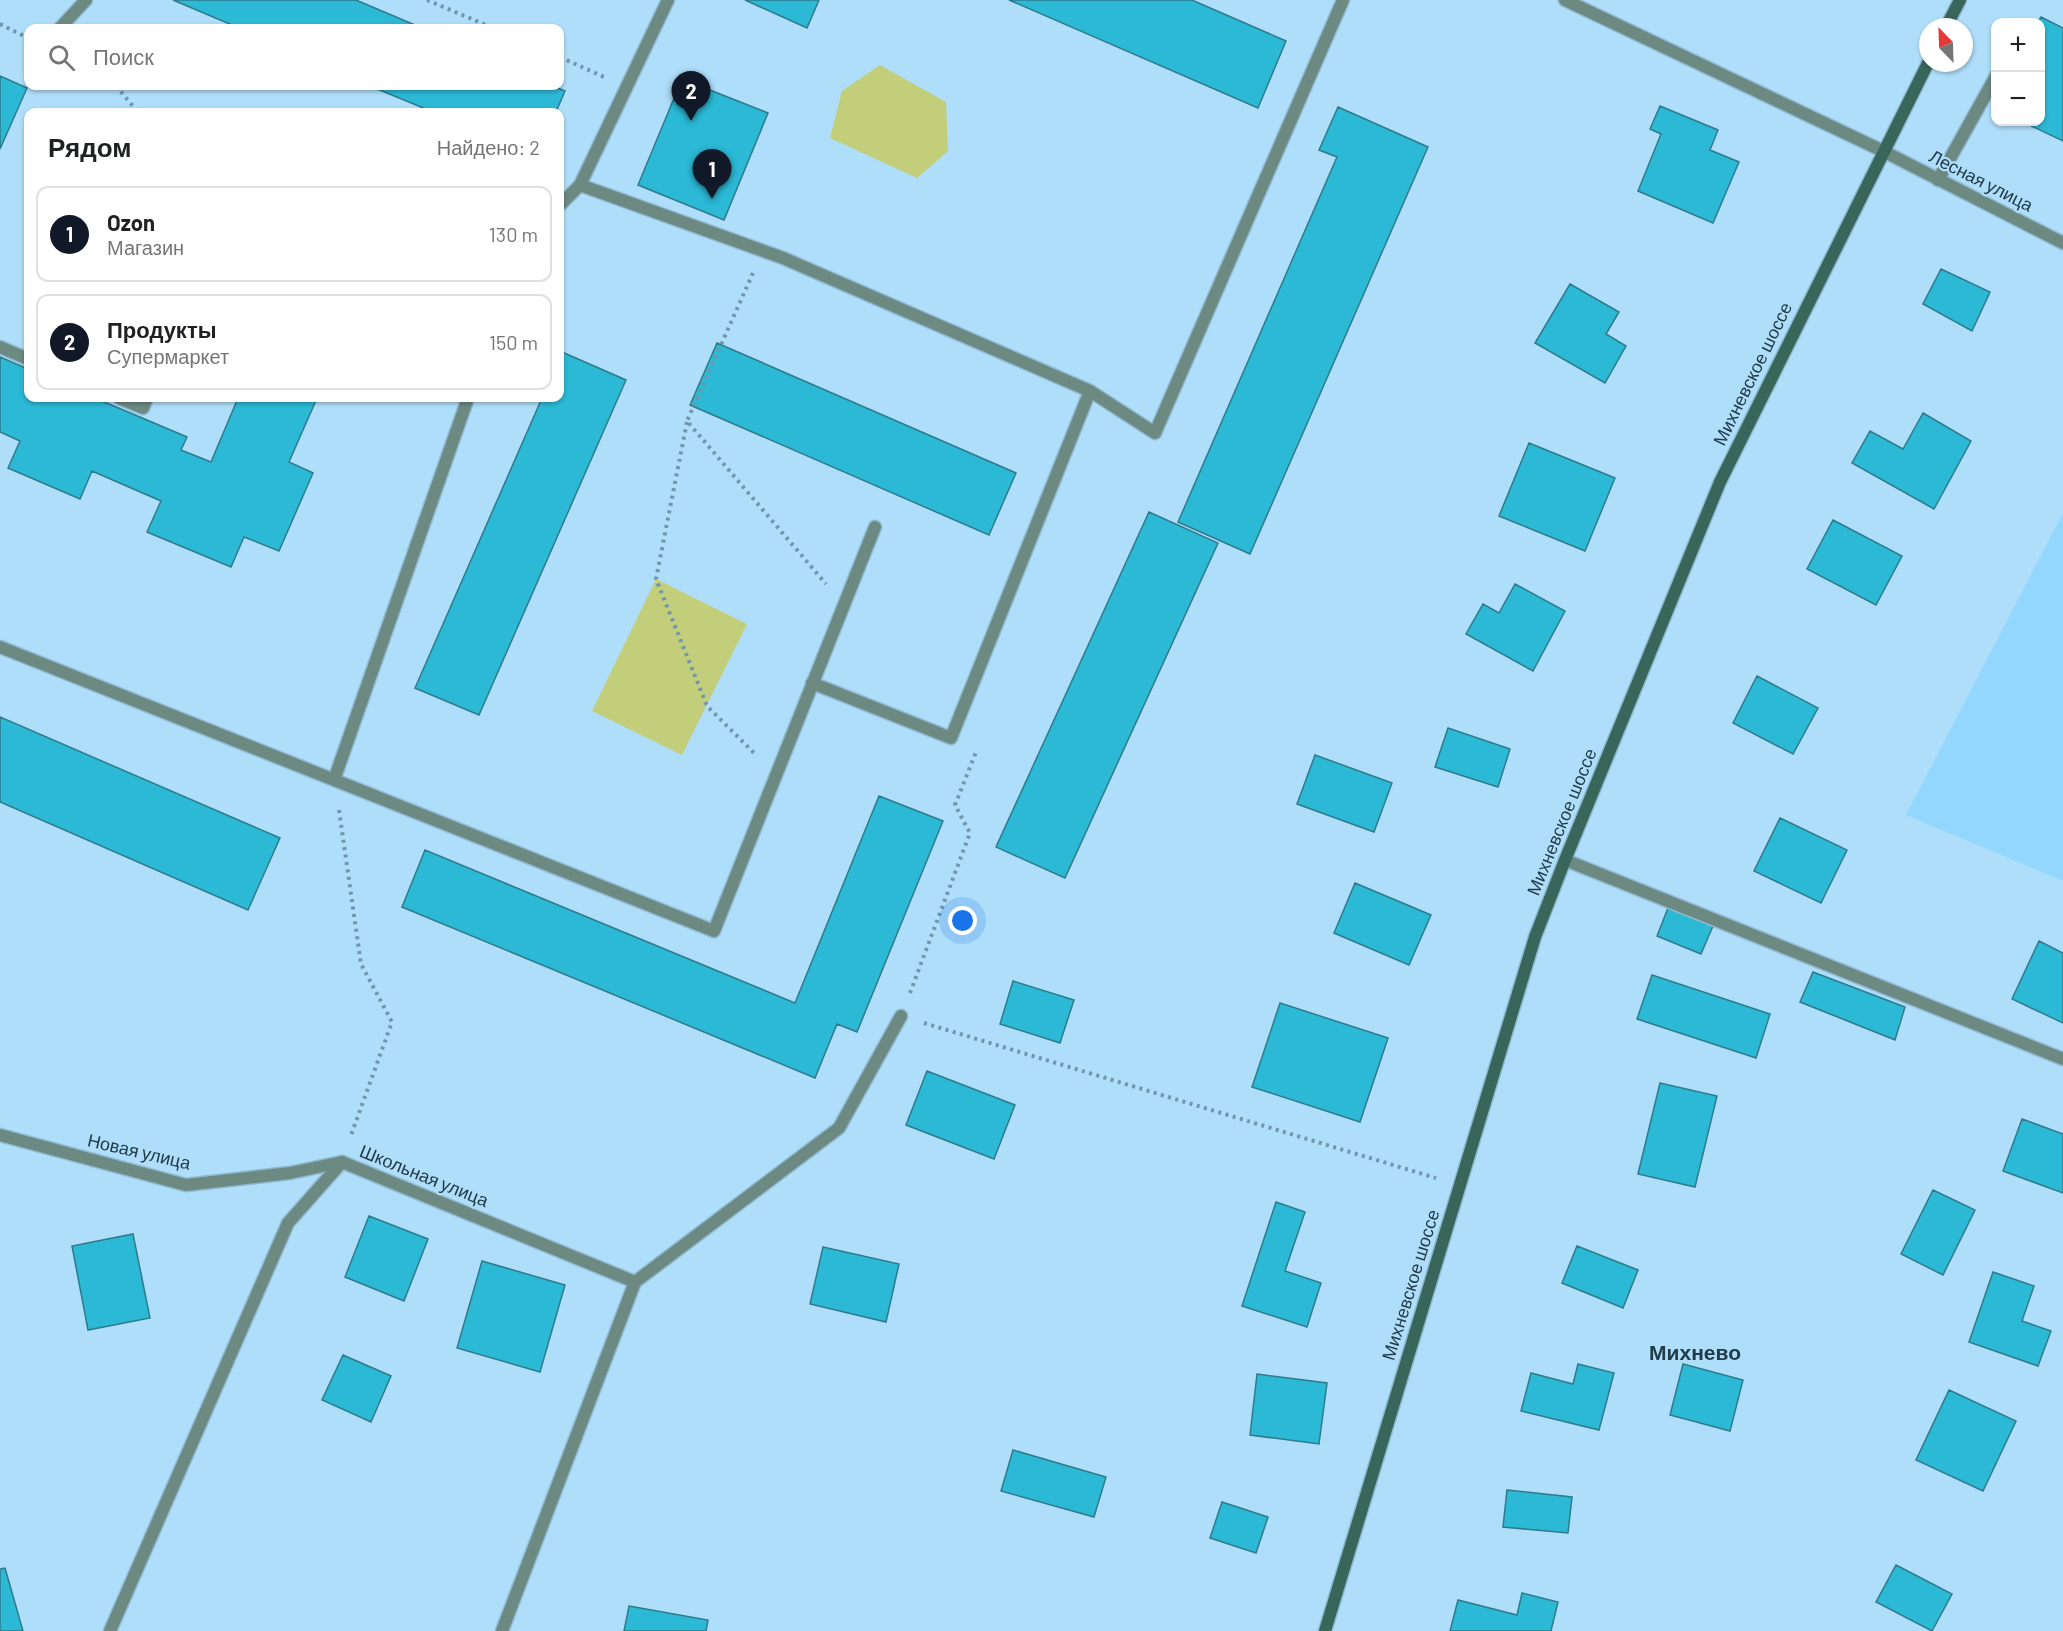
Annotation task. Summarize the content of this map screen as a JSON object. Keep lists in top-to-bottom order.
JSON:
{
  "streets": {
    "street": [
      "Лесная улица",
      "Михневское шоссе",
      "Новая улица",
      "Школьная улица"
    ]
  },
  "crossings": [
    ["Лесная улица", "Михневское шоссе"],
    ["Новая улица", "Школьная улица"]
  ],
  "districts": ["Михнево"],
  "north": "top left",
  "page": {
    "map_buttons": ["+", "−"],
    "search": "Поиск",
    "pins": ["2", "1"],
    "heading": ["Рядом", "Найдено: 2"],
    "list": [
      {
        "mark": "1",
        "name": "Ozon",
        "note": "Магазин",
        "value": "130 m"
      },
      {
        "mark": "2",
        "name": "Продукты",
        "note": "Супермаркет",
        "value": "150 m"
      }
    ]
  }
}
